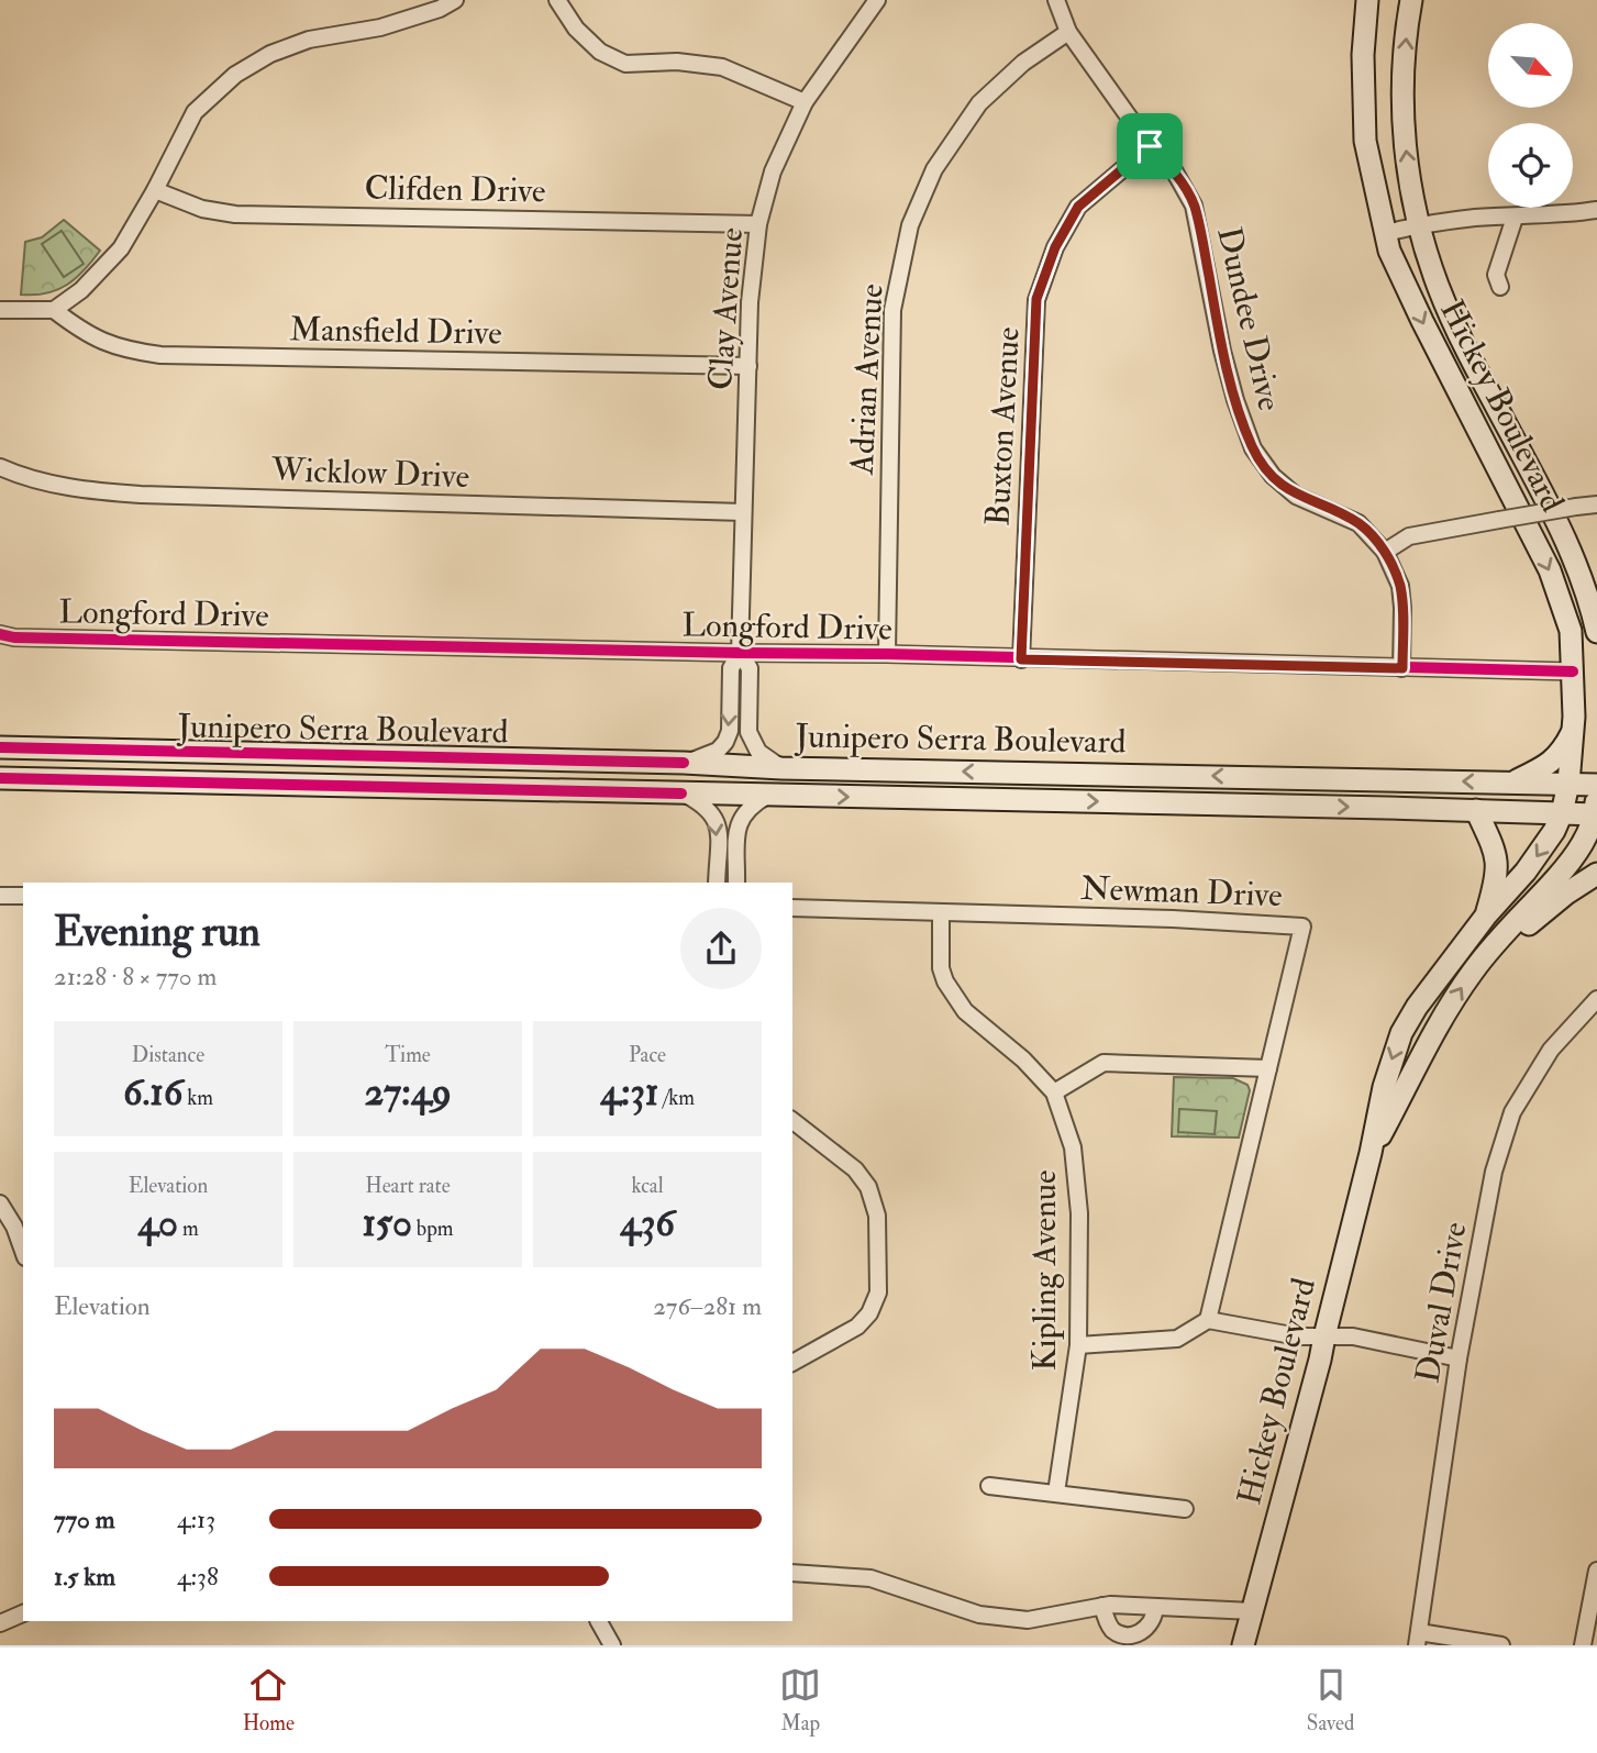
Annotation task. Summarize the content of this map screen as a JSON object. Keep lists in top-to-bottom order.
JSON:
{
  "streets": {
    "main road": ["Hickey Boulevard", "Junipero Serra Boulevard"],
    "street": [
      "Clifden Drive",
      "Clay Avenue",
      "Dundee Drive",
      "Mansfield Drive",
      "Adrian Avenue",
      "Buxton Avenue",
      "Wicklow Drive",
      "Longford Drive",
      "Newman Drive",
      "Kipling Avenue",
      "Duval Drive"
    ]
  },
  "crossings": [
    ["Clifden Drive", "Clay Avenue"],
    ["Clay Avenue", "Mansfield Drive"],
    ["Clay Avenue", "Wicklow Drive"],
    ["Clay Avenue", "Longford Drive"],
    ["Clay Avenue", "Junipero Serra Boulevard"],
    ["Dundee Drive", "Adrian Avenue"],
    ["Dundee Drive", "Buxton Avenue"],
    ["Dundee Drive", "Longford Drive"],
    ["Adrian Avenue", "Longford Drive"],
    ["Hickey Boulevard", "Longford Drive"],
    ["Hickey Boulevard", "Junipero Serra Boulevard"],
    ["Buxton Avenue", "Longford Drive"],
    ["Newman Drive", "Kipling Avenue"]
  ],
  "north": "bottom right",
  "page": {
    "heading": ["Evening run", "21:28 · 8 × 770 m"],
    "stats": [
      ["Distance", "6.16 km"],
      ["Time", "27:49"],
      ["Pace", "4:31 /km"],
      ["Elevation", "40 m"],
      ["Heart rate", "150 bpm"],
      ["kcal", "436"]
    ],
    "chart": ["Elevation", "276–281 m"],
    "list": [
      {
        "name": "770 m",
        "note": "4:13"
      },
      {
        "name": "1.5 km",
        "note": "4:38"
      }
    ],
    "tabs": ["Home", "Map", "Saved"]
  }
}
